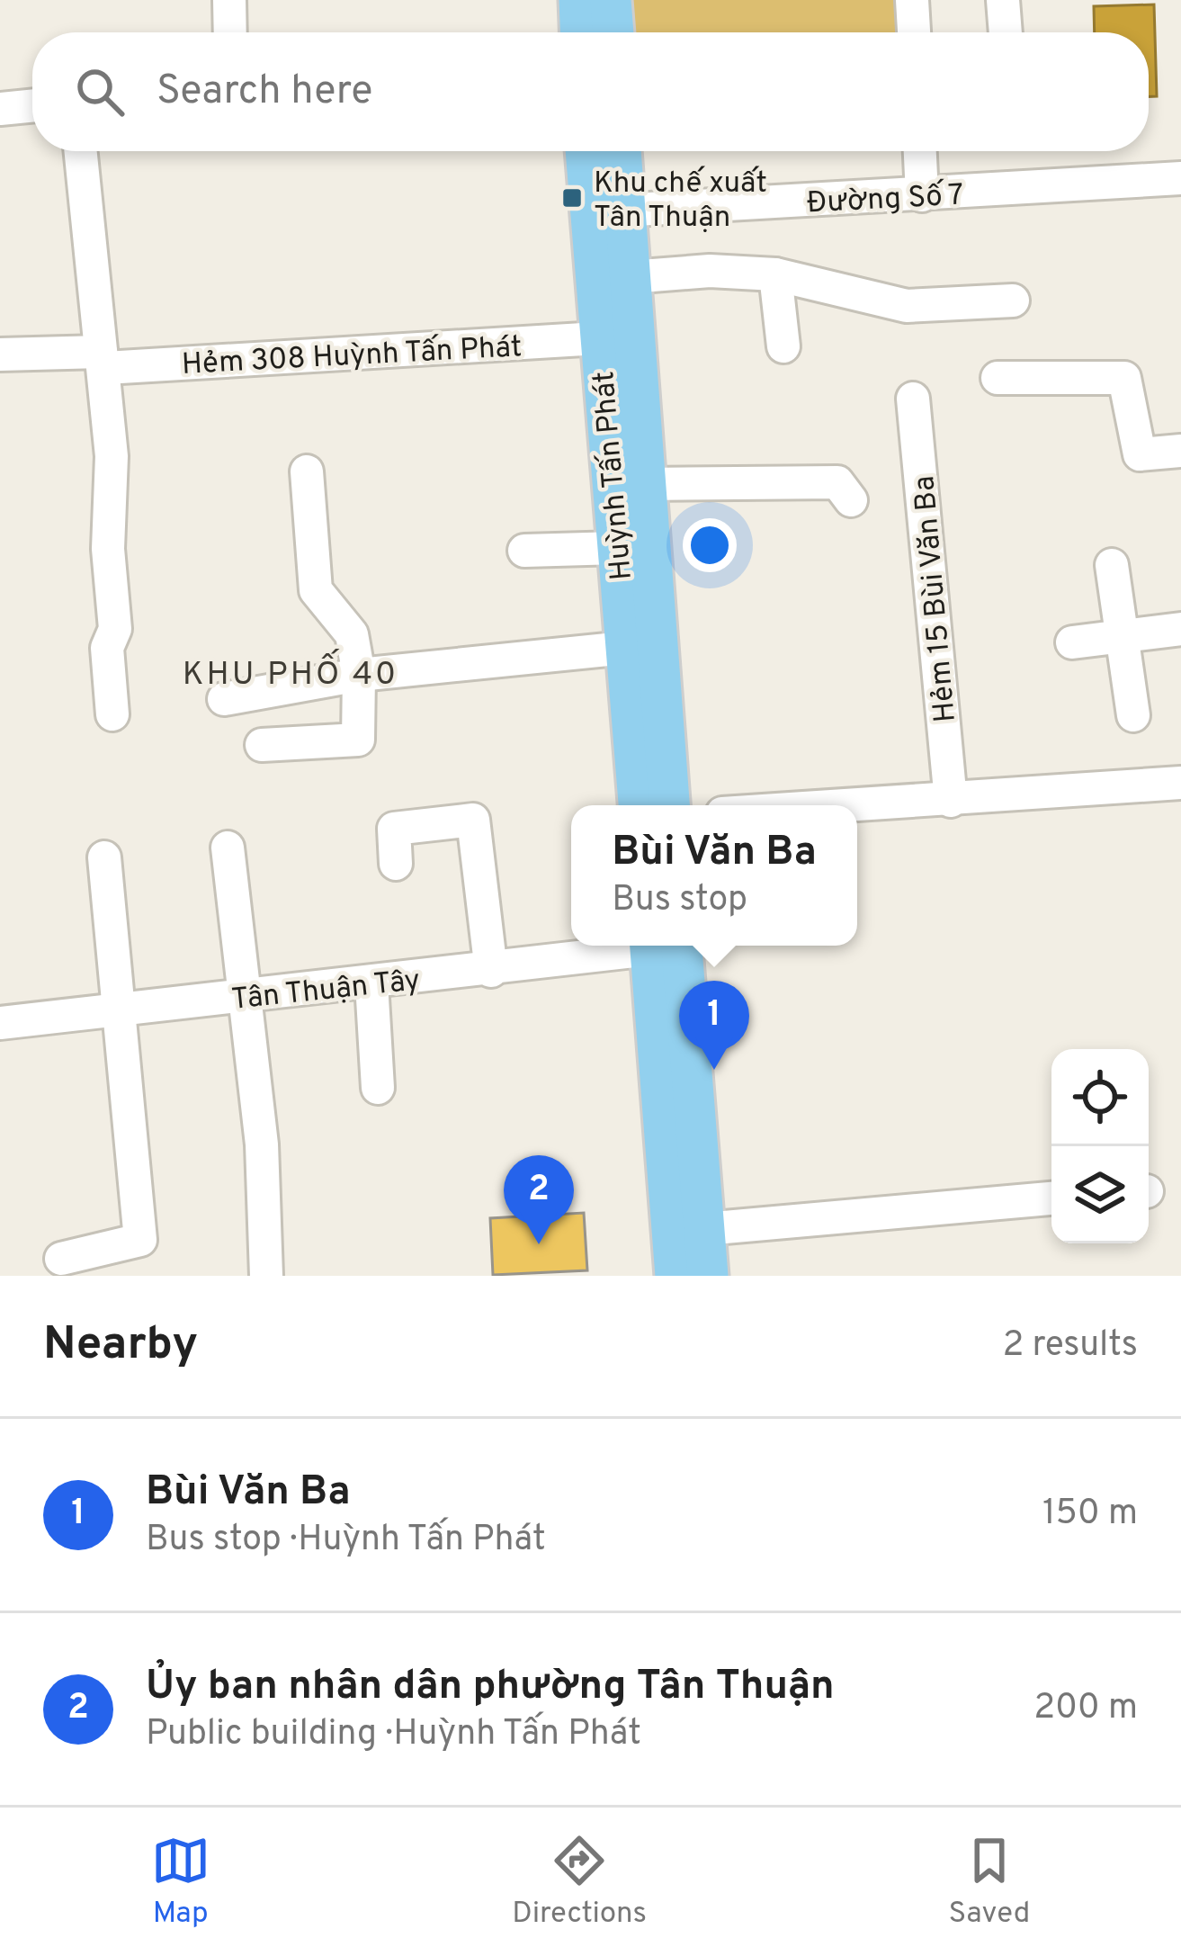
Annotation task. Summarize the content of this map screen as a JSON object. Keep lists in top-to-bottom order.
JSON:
{
  "streets": {
    "main road": ["Huỳnh Tấn Phát"],
    "street": [
      "Đường Số 7",
      "Hẻm 308 Huỳnh Tấn Phát",
      "Hẻm 15 Bùi Văn Ba",
      "Tân Thuận Tây"
    ]
  },
  "crossings": [
    ["Đường Số 7", "Huỳnh Tấn Phát"],
    ["Hẻm 308 Huỳnh Tấn Phát", "Huỳnh Tấn Phát"]
  ],
  "districts": ["KHU PHỐ 40"],
  "places": {
    "transit": ["Khu chế xuất Tân Thuận"]
  },
  "page": {
    "search": "Search here",
    "popup": ["Bùi Văn Ba", "Bus stop"],
    "pins": ["1", "2"],
    "heading": ["Nearby", "2 results"],
    "list": [
      {
        "mark": "1",
        "name": "Bùi Văn Ba",
        "note": "Bus stop · Huỳnh Tấn Phát",
        "value": "150 m"
      },
      {
        "mark": "2",
        "name": "Ủy ban nhân dân phường Tân Thuận",
        "note": "Public building · Huỳnh Tấn Phát",
        "value": "200 m"
      }
    ],
    "nav": ["Map", "Directions", "Saved"]
  }
}
